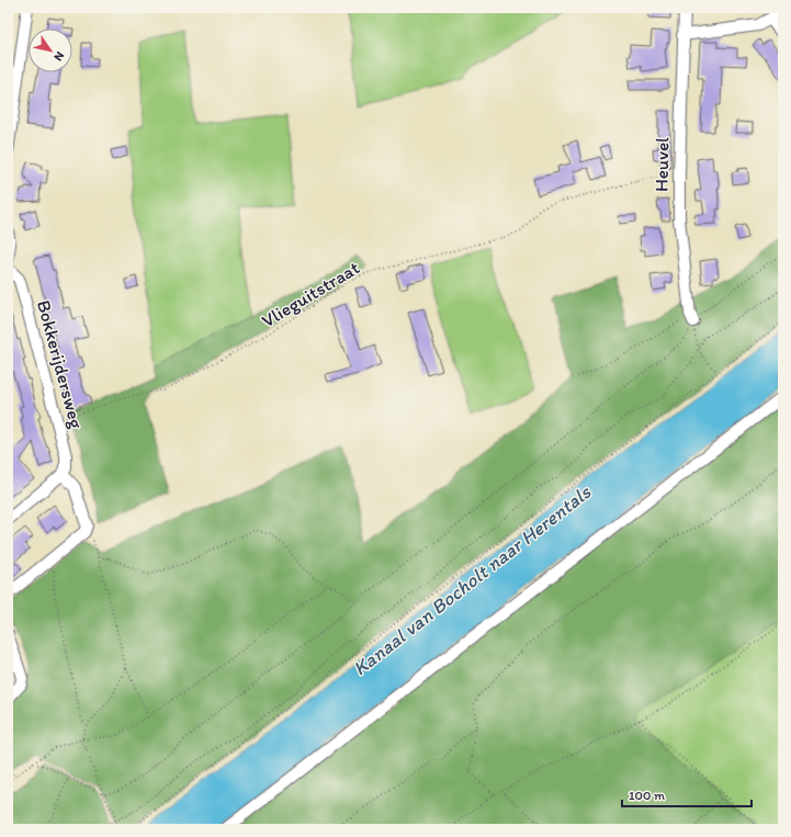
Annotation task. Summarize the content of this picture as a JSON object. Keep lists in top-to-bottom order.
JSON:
{
  "streets": {
    "street": ["Heuvel", "Bokkerijdersweg"],
    "path": ["Vlieguitstraat"]
  },
  "crossings": [
    ["Heuvel", "Vlieguitstraat"],
    ["Vlieguitstraat", "Bokkerijdersweg"]
  ],
  "water": ["Kanaal van Bocholt naar Herentals"],
  "scale_bar": "100 m",
  "north": "bottom right"
}
